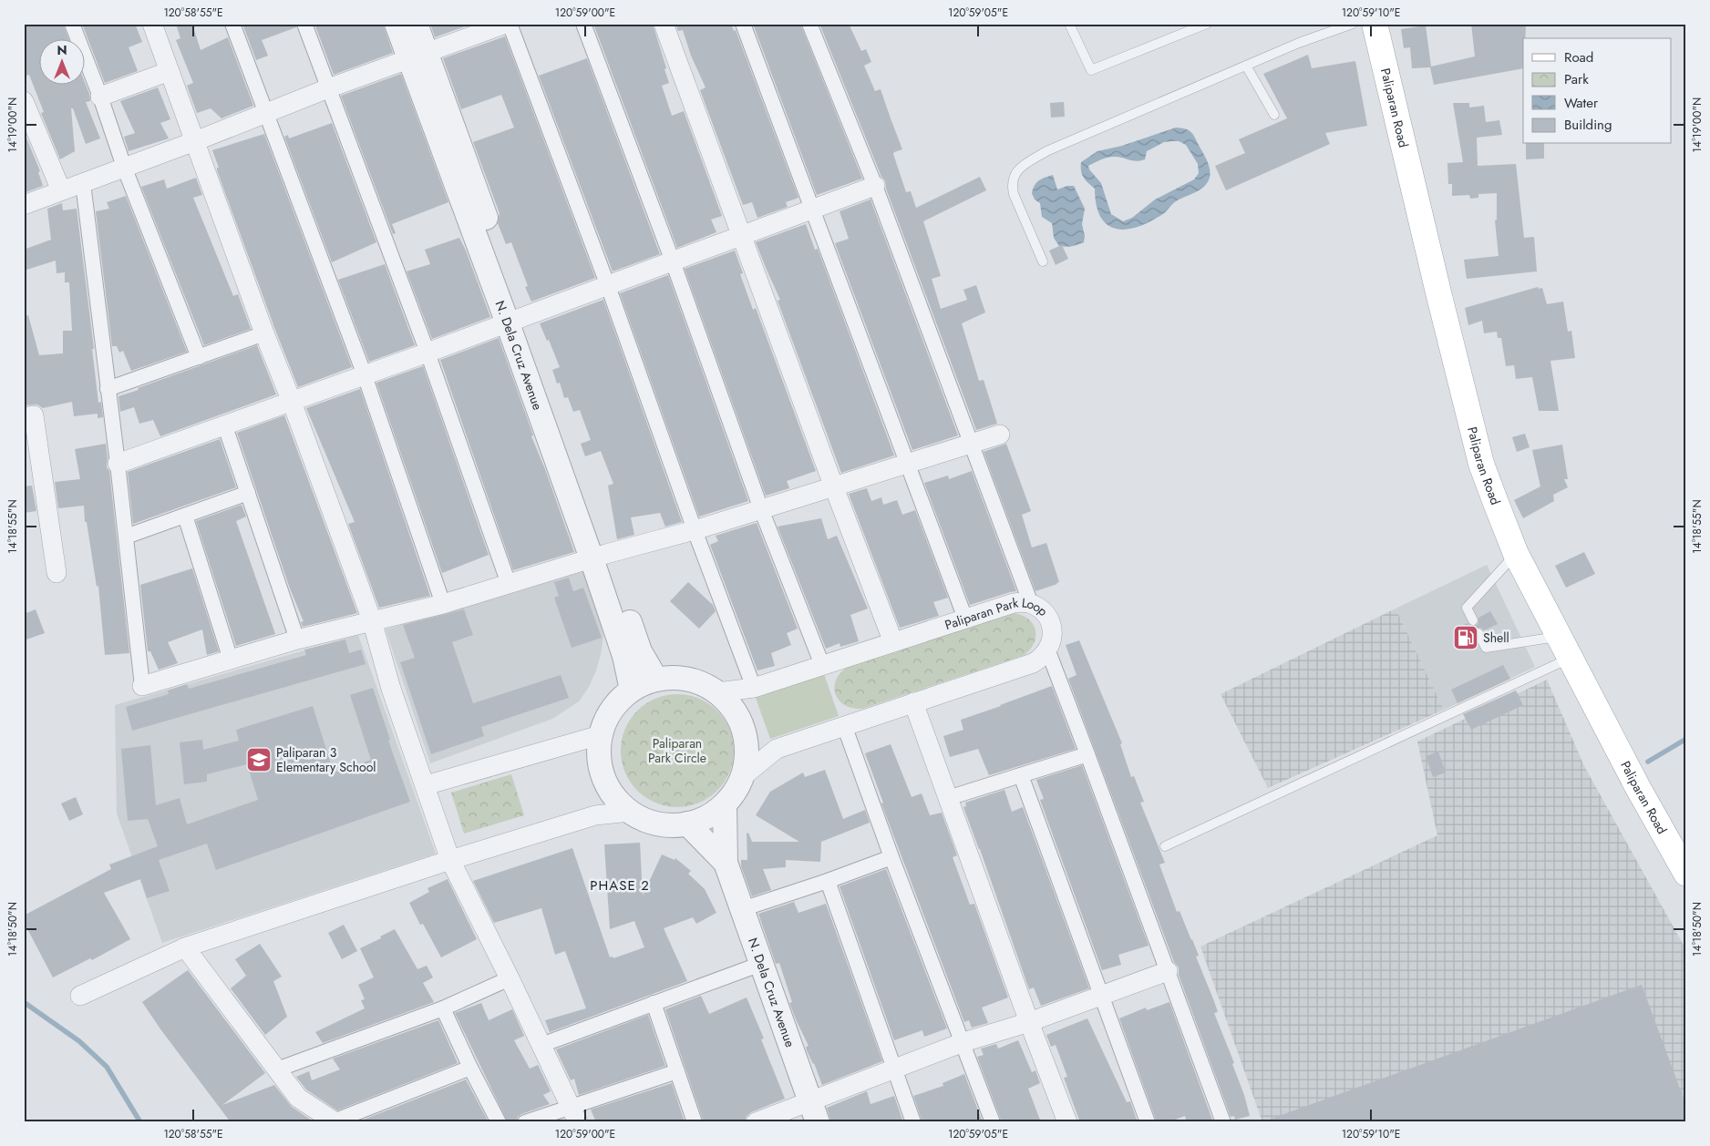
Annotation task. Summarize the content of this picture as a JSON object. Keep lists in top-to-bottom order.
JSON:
{
  "streets": {
    "main road": ["Paliparan Road"],
    "street": ["N. Dela Cruz Avenue", "Paliparan Park Loop"]
  },
  "crossings": [
    ["N. Dela Cruz Avenue", "Paliparan Park Loop"]
  ],
  "districts": ["PHASE 2"],
  "parks": ["Paliparan Park Circle"],
  "places": {
    "fuel station": ["Shell"],
    "school or university": ["Paliparan 3 Elementary School"]
  },
  "legend": [
    "Road",
    "Park",
    "Water",
    "Building"
  ],
  "north": "top",
  "coordinates": [
    "120°58'55\"E",
    "120°59'00\"E",
    "120°59'05\"E",
    "120°59'10\"E",
    "14°19'00\"N",
    "14°18'55\"N",
    "14°18'50\"N"
  ]
}
